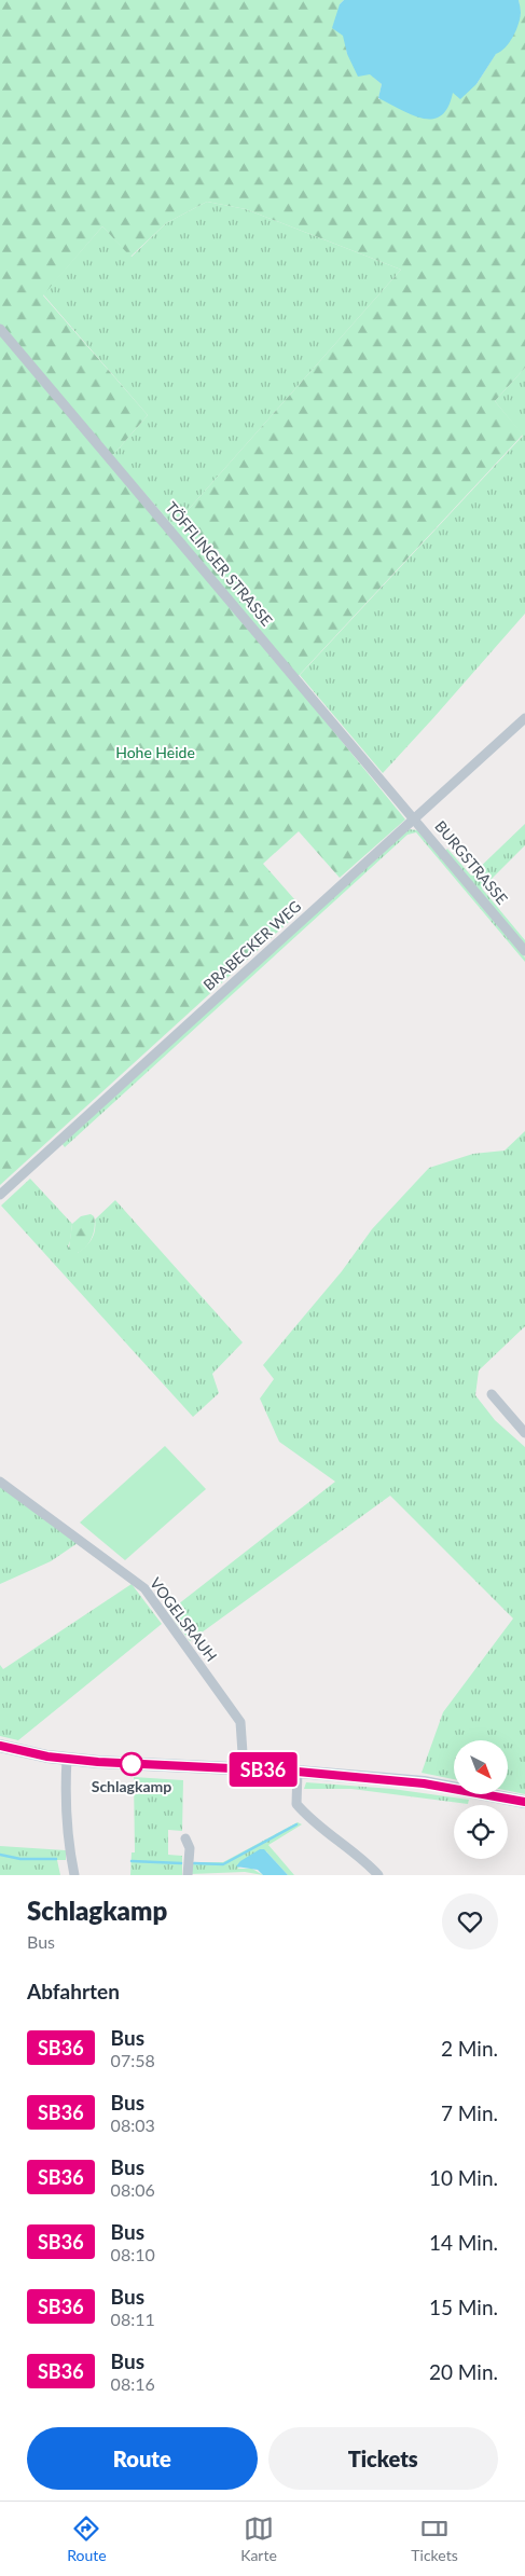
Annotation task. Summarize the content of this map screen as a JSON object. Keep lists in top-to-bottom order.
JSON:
{
  "streets": {
    "street": [
      "TÖFFLINGER STRASSE",
      "BURGSTRASSE",
      "BRABECKER WEG",
      "VOGELSRAUH"
    ]
  },
  "crossings": [
    ["TÖFFLINGER STRASSE", "BURGSTRASSE"],
    ["TÖFFLINGER STRASSE", "BRABECKER WEG"],
    ["BURGSTRASSE", "BRABECKER WEG"]
  ],
  "parks": ["Hohe Heide"],
  "places": ["Schlagkamp"],
  "lines": ["bus line SB36"],
  "north": "bottom right",
  "page": {
    "on_map": "SB36",
    "heading": [
      ["Schlagkamp", "Bus"],
      "Abfahrten"
    ],
    "list": [
      {
        "mark": "SB36",
        "name": "Bus",
        "note": "07:58",
        "value": "2 Min."
      },
      {
        "mark": "SB36",
        "name": "Bus",
        "note": "08:03",
        "value": "7 Min."
      },
      {
        "mark": "SB36",
        "name": "Bus",
        "note": "08:06",
        "value": "10 Min."
      },
      {
        "mark": "SB36",
        "name": "Bus",
        "note": "08:10",
        "value": "14 Min."
      },
      {
        "mark": "SB36",
        "name": "Bus",
        "note": "08:11",
        "value": "15 Min."
      },
      {
        "mark": "SB36",
        "name": "Bus",
        "note": "08:16",
        "value": "20 Min."
      }
    ],
    "buttons": ["Route", "Tickets"],
    "tabs": ["Route", "Karte", "Tickets"]
  }
}
